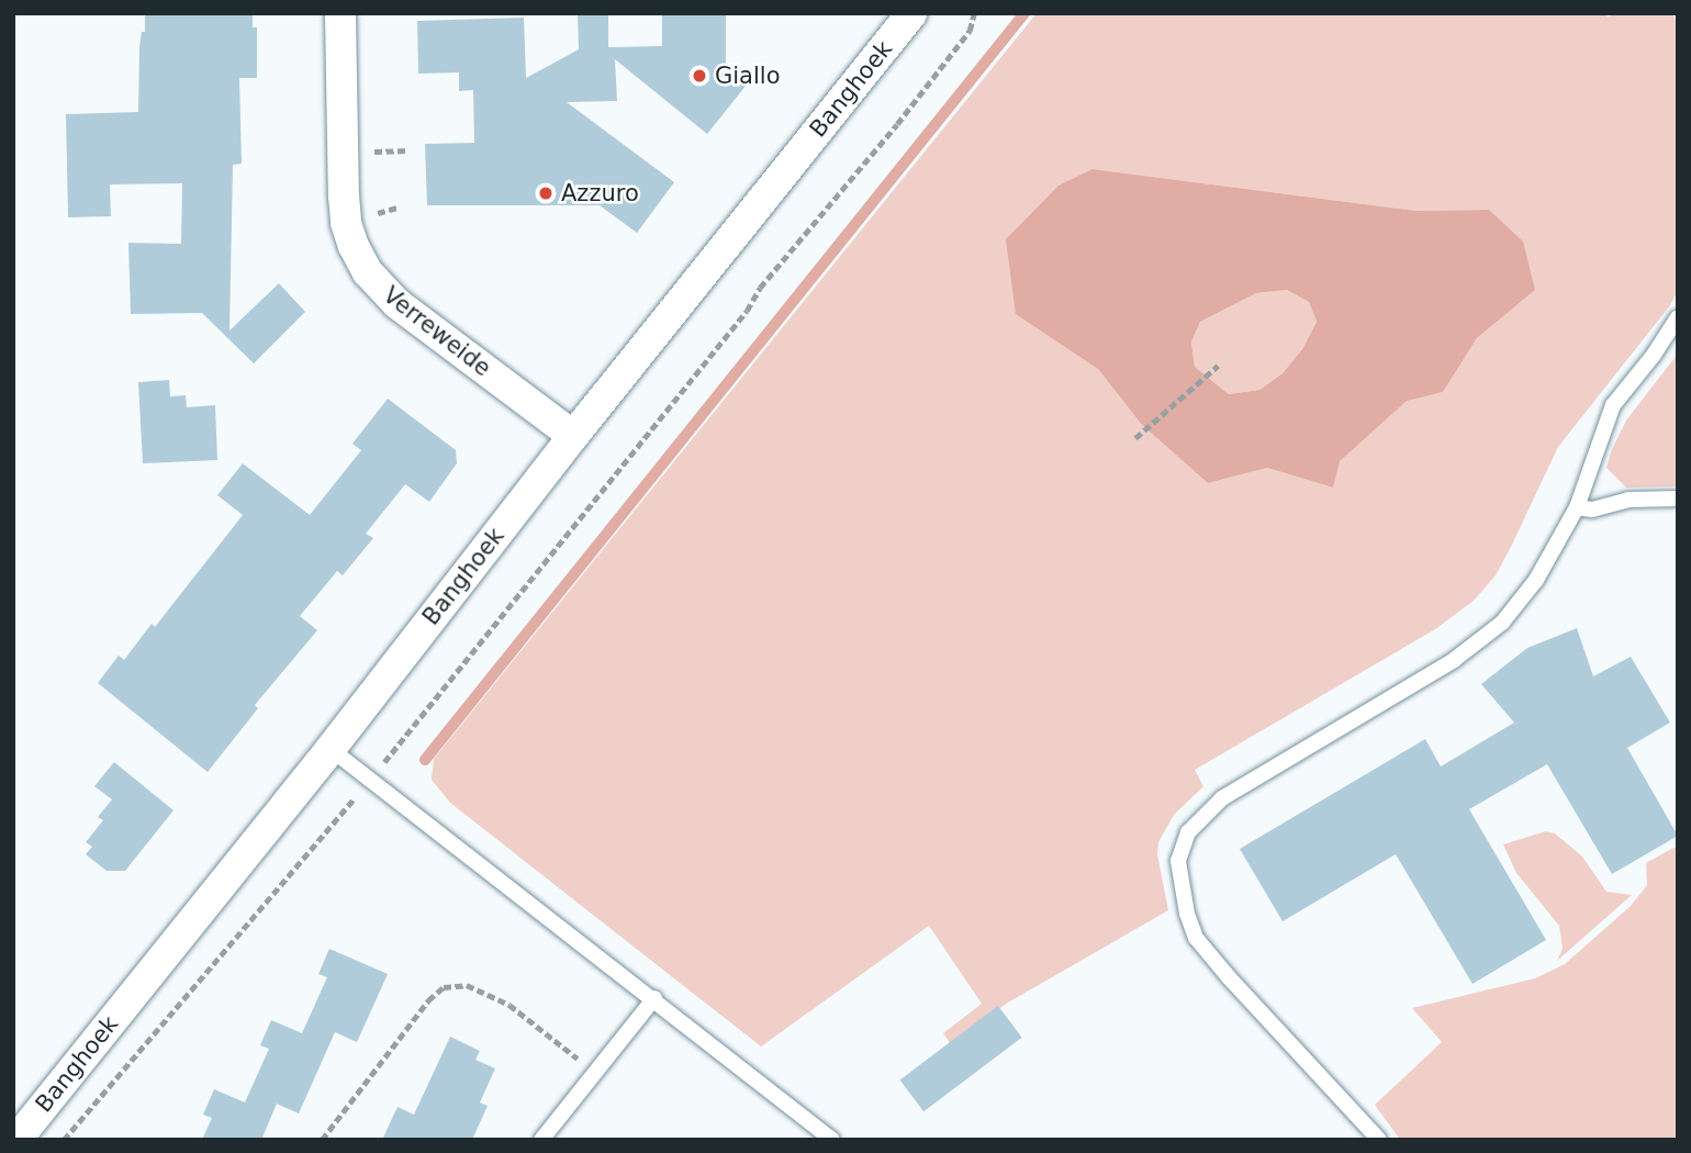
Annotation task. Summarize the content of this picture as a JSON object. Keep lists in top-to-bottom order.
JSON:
{
  "streets": {
    "street": ["Banghoek", "Verreweide"]
  },
  "crossings": [
    ["Banghoek", "Verreweide"]
  ],
  "places": ["Giallo", "Azzuro"]
}
